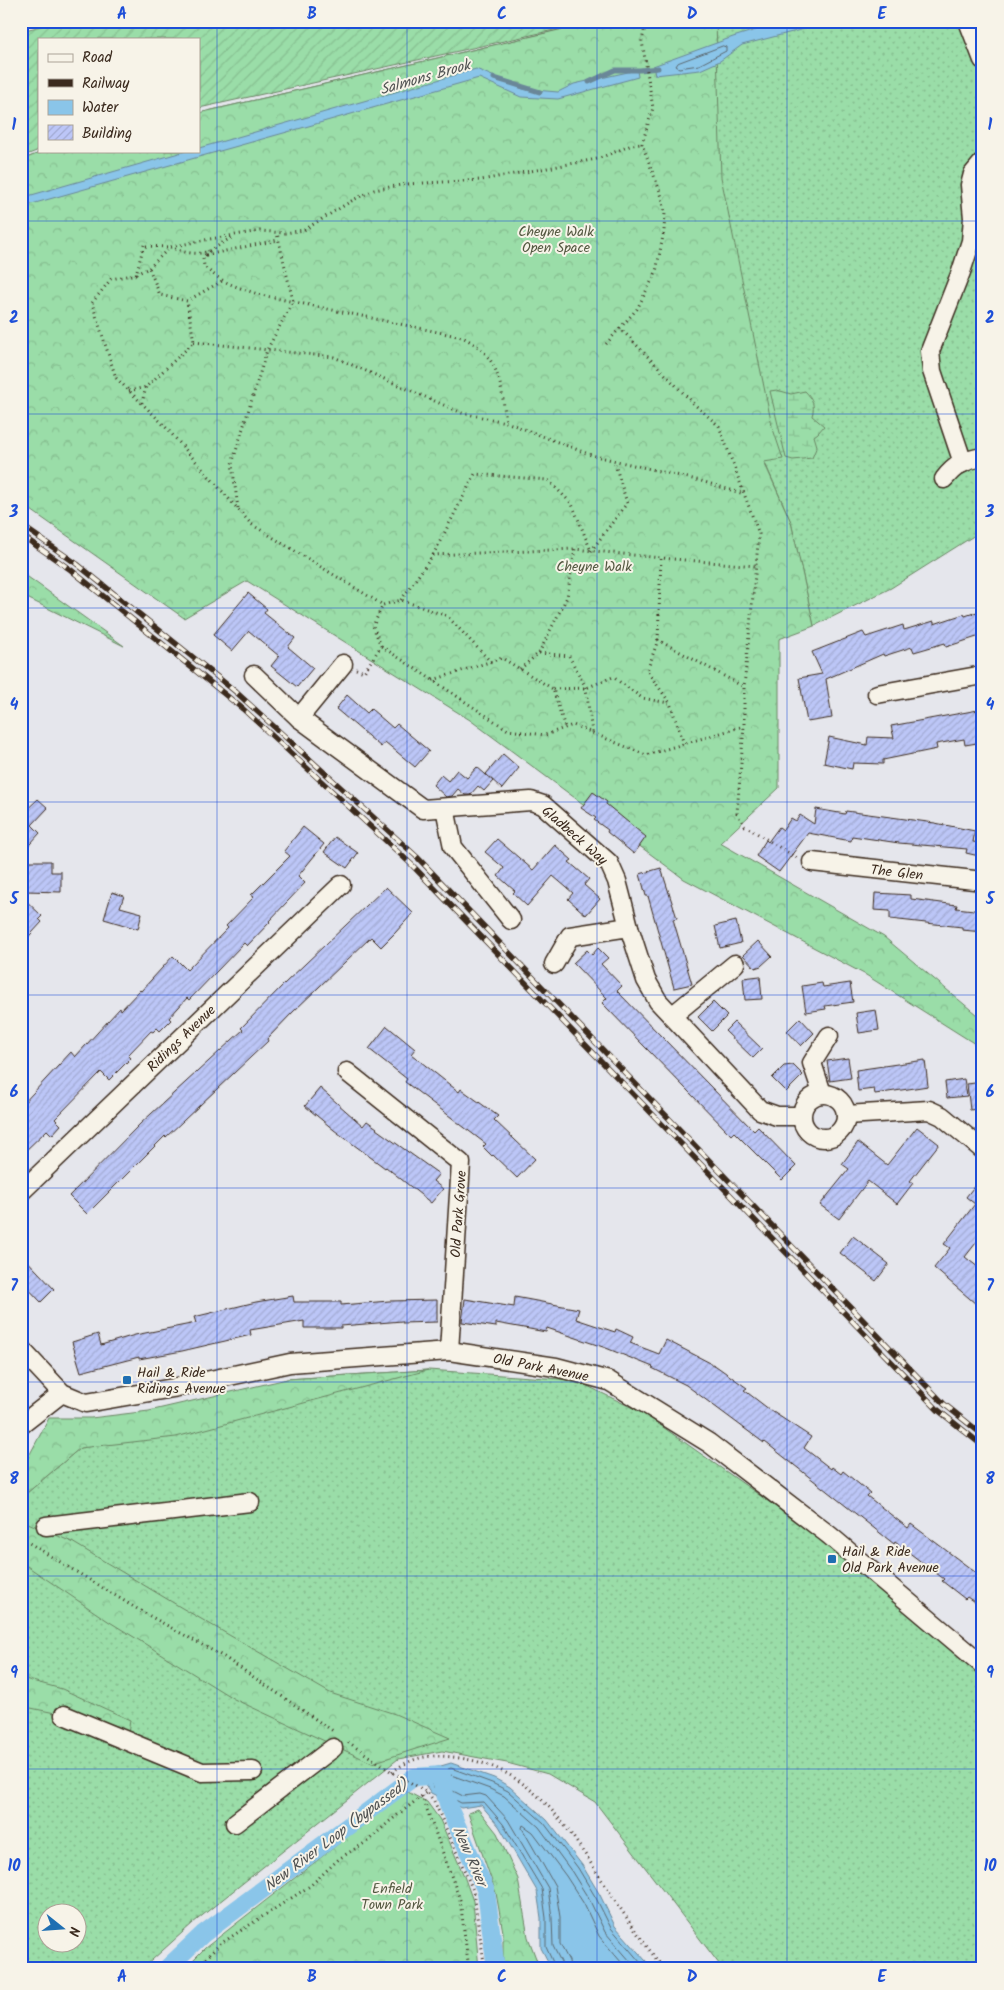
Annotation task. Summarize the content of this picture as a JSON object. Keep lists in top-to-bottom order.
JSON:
{
  "streets": {
    "street": [
      "Gladbeck Way",
      "The Glen",
      "Ridings Avenue",
      "Old Park Grove",
      "Old Park Avenue"
    ]
  },
  "crossings": [
    ["Old Park Grove", "Old Park Avenue"]
  ],
  "water": ["Salmons Brook", "New River Loop (bypassed)", "New River"],
  "parks": ["Cheyne Walk Open Space", "Cheyne Walk", "Enfield Town Park"],
  "places": {
    "transit": ["Hail & Ride Ridings Avenue", "Hail & Ride Old Park Avenue"]
  },
  "legend": [
    "Road",
    "Railway",
    "Water",
    "Building"
  ],
  "north": "right",
  "grid": {
    "columns": [
      "A",
      "B",
      "C",
      "D",
      "E"
    ],
    "rows": [
      "1",
      "2",
      "3",
      "4",
      "5",
      "6",
      "7",
      "8",
      "9",
      "10"
    ]
  }
}
